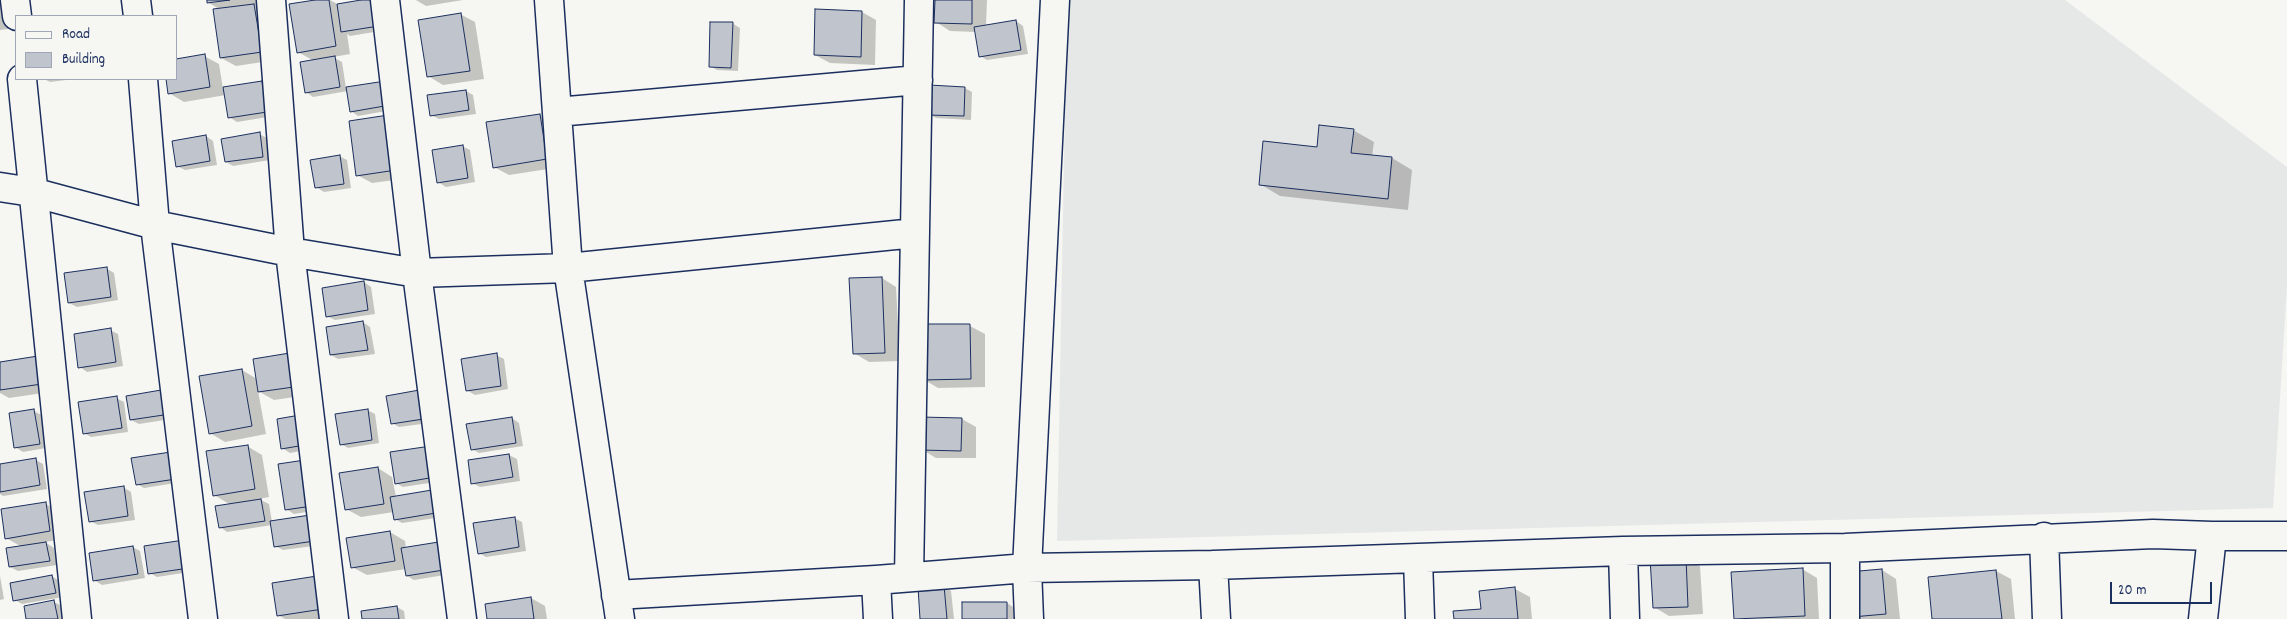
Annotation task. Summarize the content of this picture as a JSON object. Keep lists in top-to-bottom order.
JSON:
{
  "legend": ["Road", "Building"],
  "scale_bar": "20 m"
}
